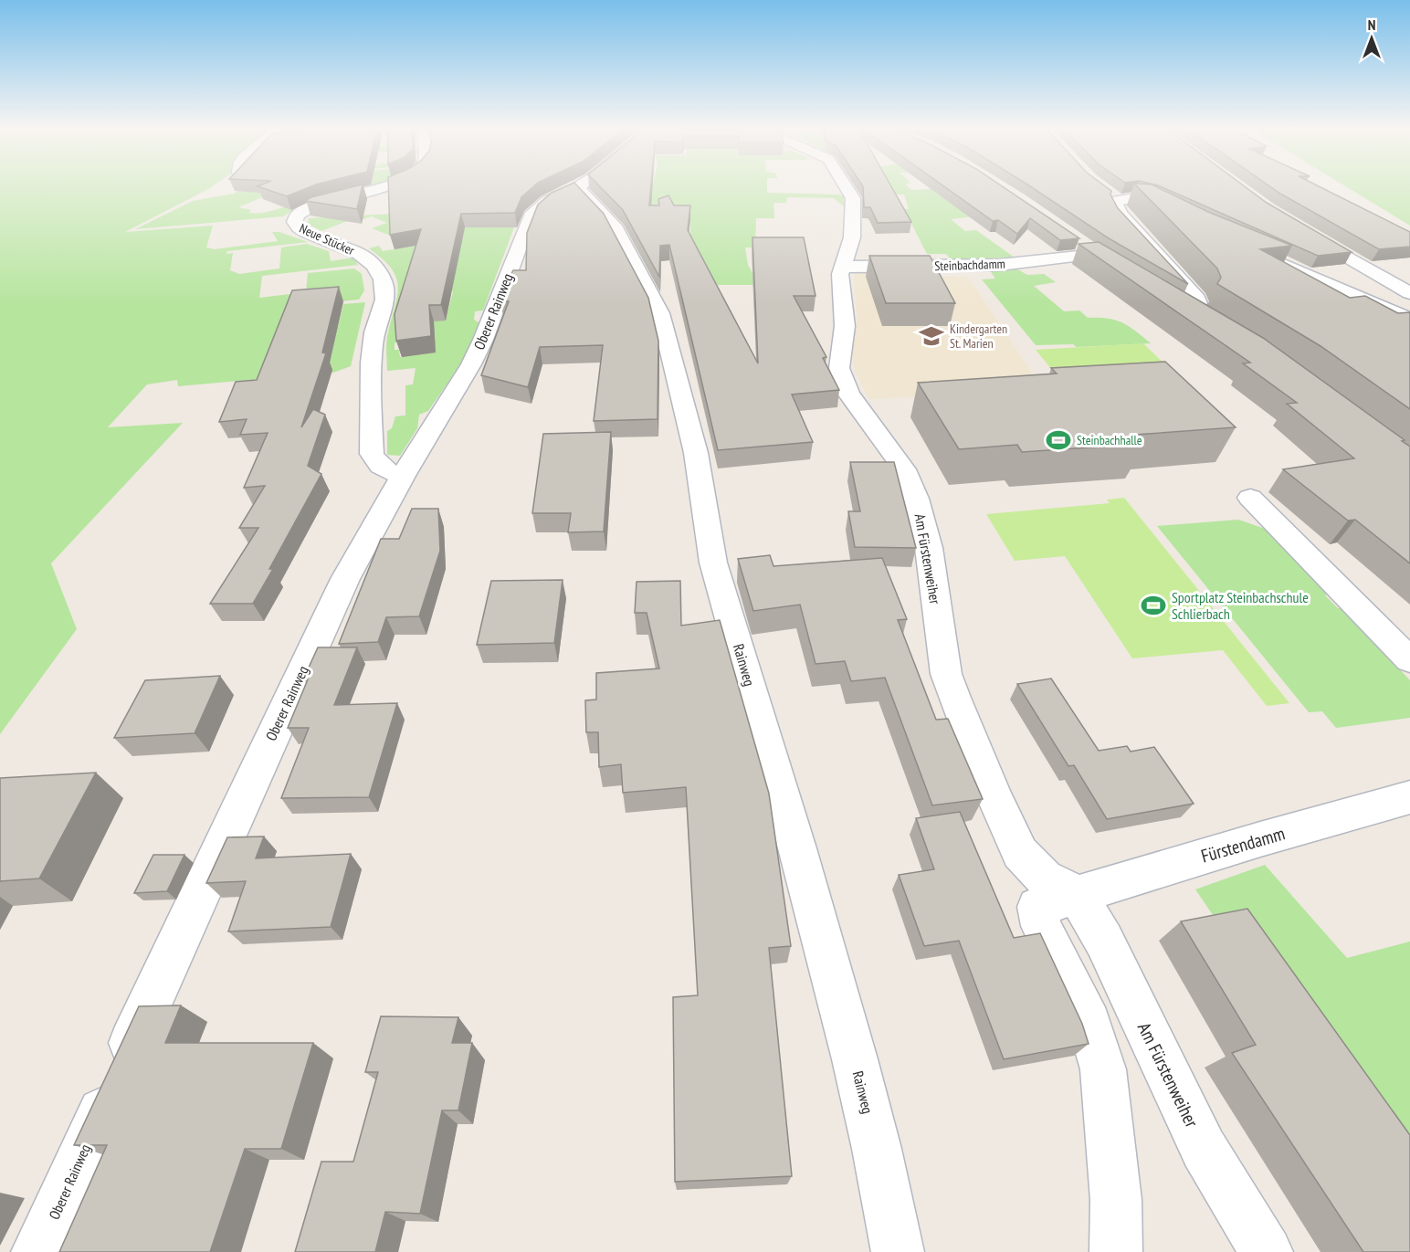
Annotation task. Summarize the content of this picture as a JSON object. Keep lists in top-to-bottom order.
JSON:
{
  "streets": {
    "street": [
      "Neue Stücker",
      "Steinbachdamm",
      "Oberer Rainweg",
      "Am Fürstenweiher",
      "Rainweg",
      "Fürstendamm"
    ]
  },
  "crossings": [
    ["Neue Stücker", "Oberer Rainweg"],
    ["Steinbachdamm", "Am Fürstenweiher"],
    ["Oberer Rainweg", "Rainweg"],
    ["Am Fürstenweiher", "Fürstendamm"]
  ],
  "places": {
    "school or university": ["Kindergarten St. Marien"],
    "sports": ["Steinbachhalle", "Sportplatz Steinbachschule Schlierbach"]
  },
  "north": "top"
}
